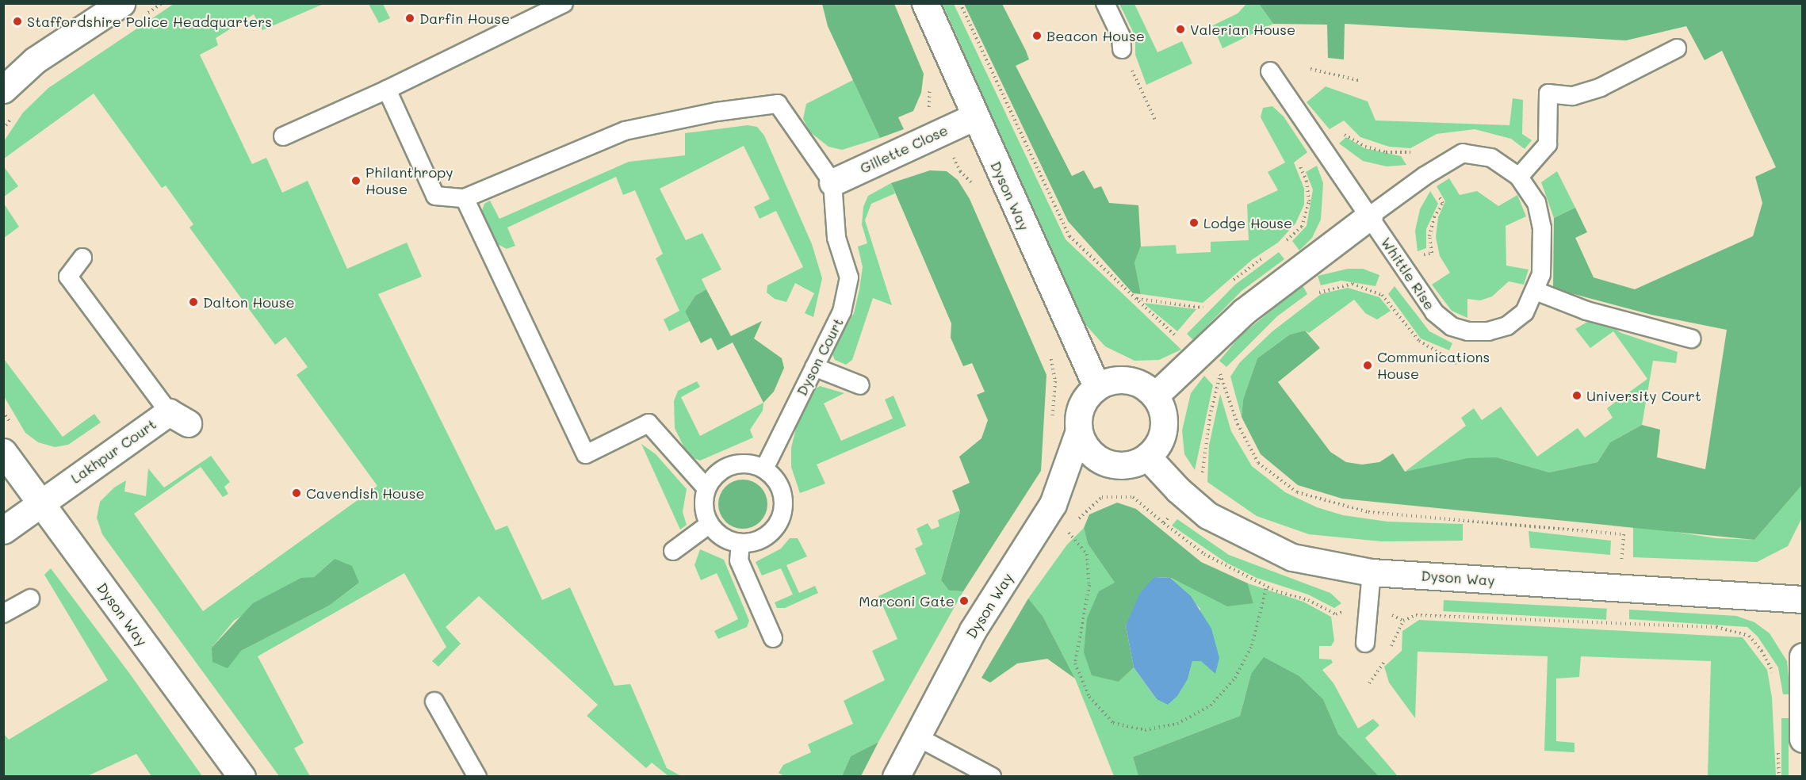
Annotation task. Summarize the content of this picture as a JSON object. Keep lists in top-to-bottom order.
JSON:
{
  "streets": {
    "main road": [
      "Gillette Close",
      "Dyson Way",
      "Whittle Rise",
      "Lakhpur Court"
    ],
    "lane": ["Dyson Court"]
  },
  "crossings": [
    ["Gillette Close", "Dyson Way"],
    ["Gillette Close", "Dyson Court"],
    ["Dyson Way", "Whittle Rise"],
    ["Dyson Way", "Lakhpur Court"]
  ],
  "places": [
    "Darfin House",
    "Staffordshire Police Headquarters",
    "Valerian House",
    "Beacon House",
    "Philanthropy House",
    "Lodge House",
    "Dalton House",
    "Communications House",
    "University Court",
    "Cavendish House",
    "Marconi Gate"
  ]
}
